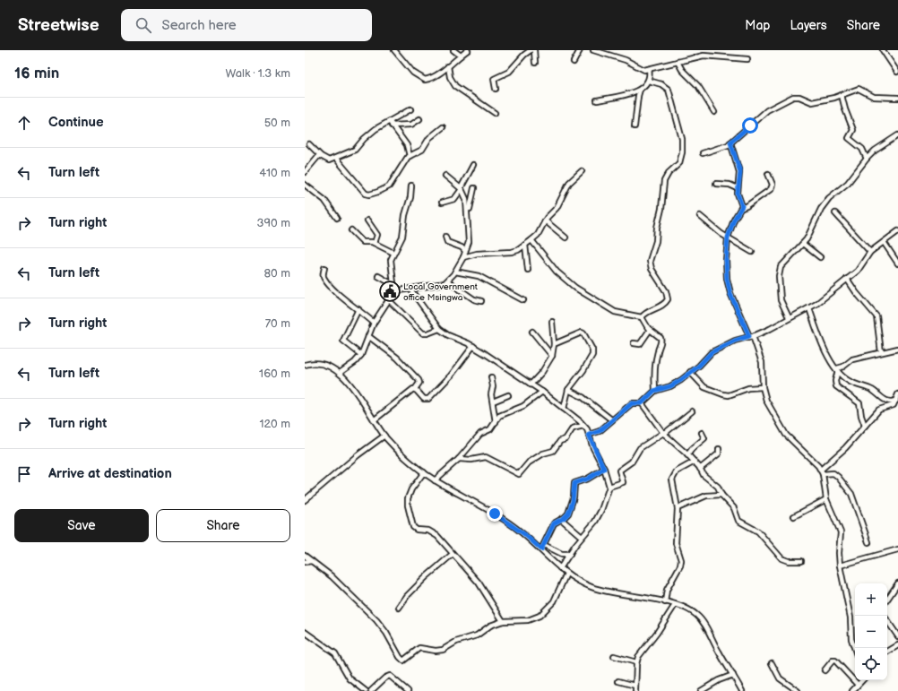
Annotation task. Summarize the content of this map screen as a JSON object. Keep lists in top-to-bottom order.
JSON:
{
  "places": {
    "public building": ["Local Government office Msingwa"]
  },
  "page": {
    "header": "Streetwise",
    "search": "Search here",
    "nav": ["Map", "Layers", "Share"],
    "heading": ["16 min", "Walk · 1.3 km"],
    "list": [
      ["Continue", "50 m"],
      ["Turn left", "410 m"],
      ["Turn right", "390 m"],
      ["Turn left", "80 m"],
      ["Turn right", "70 m"],
      ["Turn left", "160 m"],
      ["Turn right", "120 m"],
      "Arrive at destination"
    ],
    "buttons": ["Save", "Share"],
    "map_buttons": ["+", "−"]
  }
}
